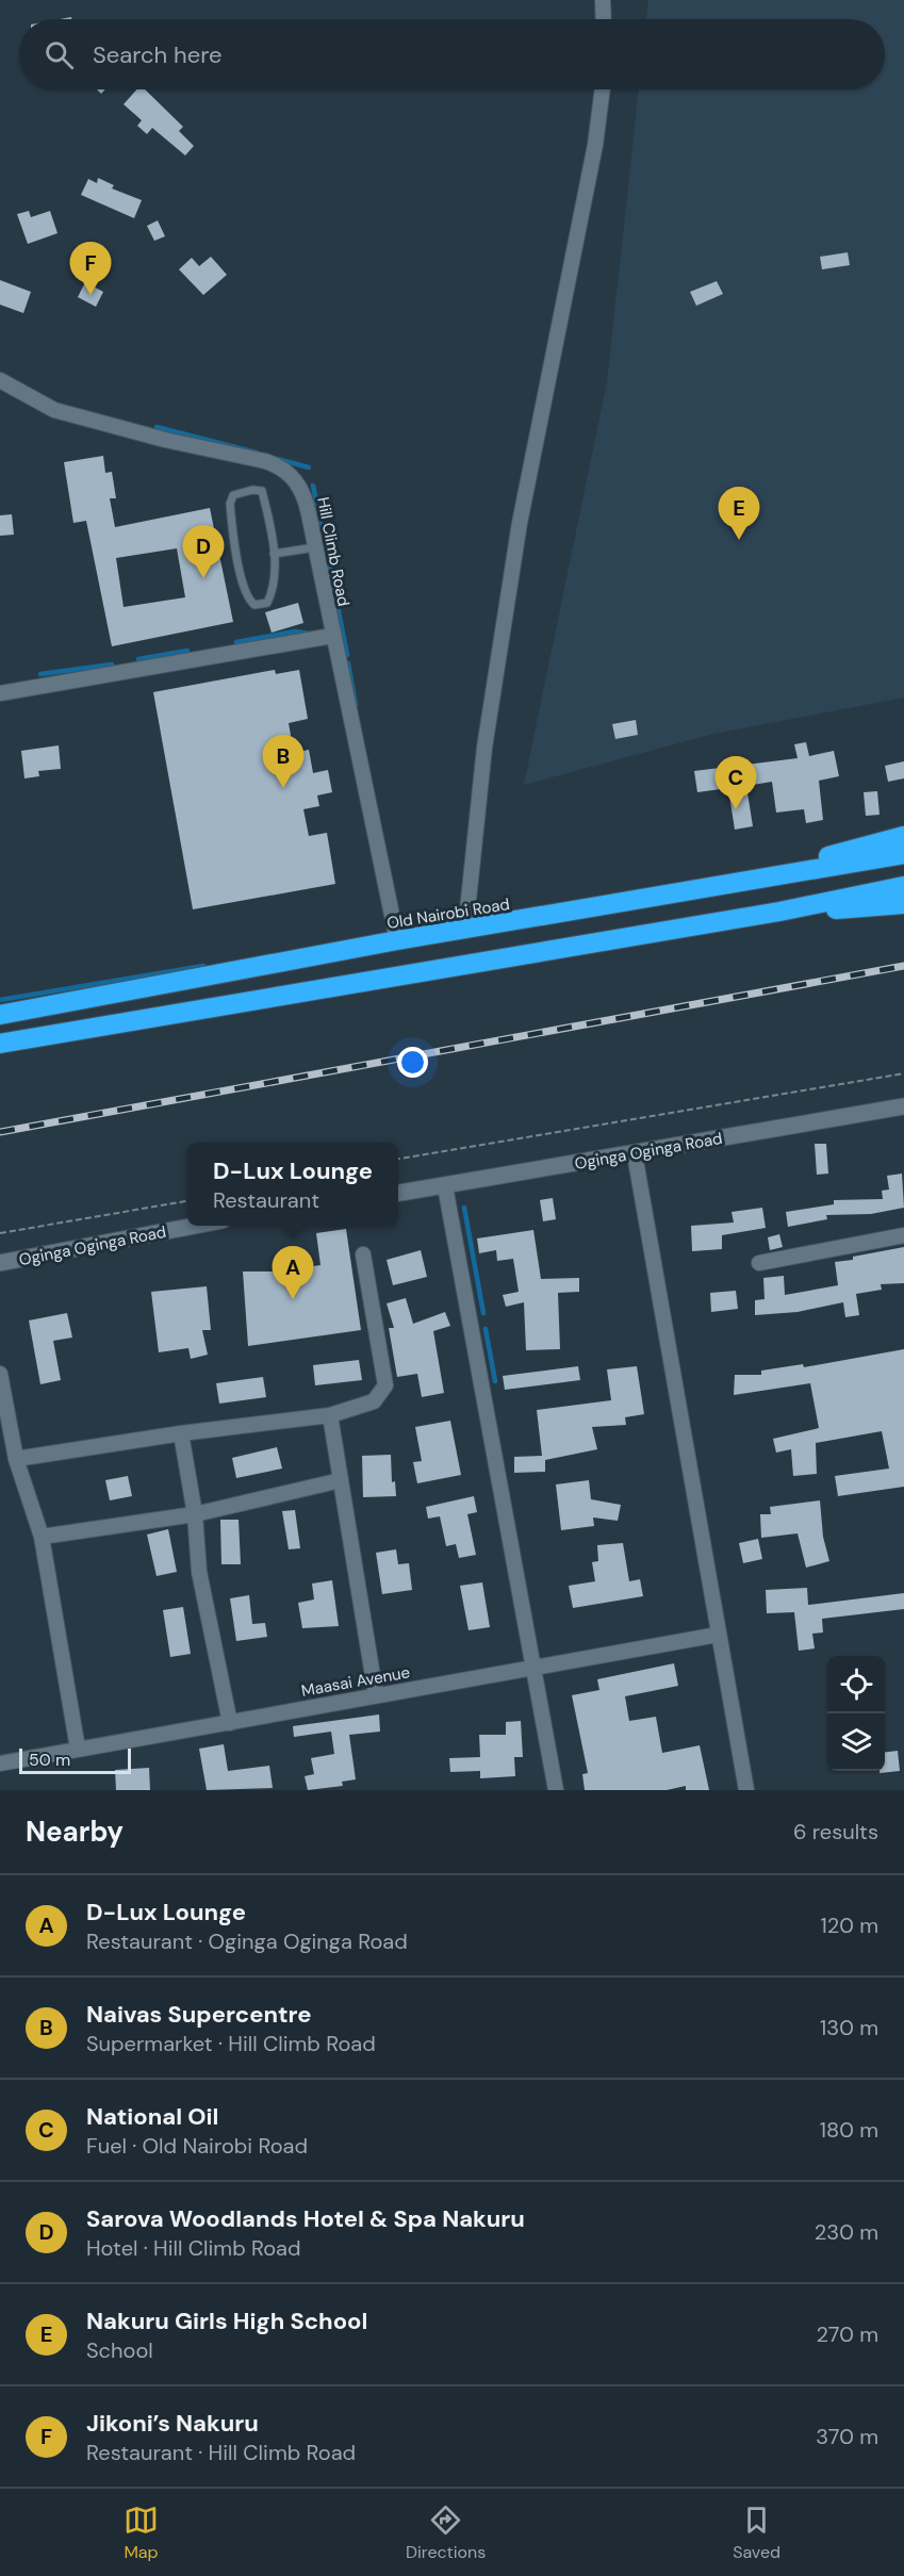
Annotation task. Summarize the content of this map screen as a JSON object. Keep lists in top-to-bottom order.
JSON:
{
  "streets": {
    "highway": ["Old Nairobi Road"],
    "street": ["Hill Climb Road", "Oginga Oginga Road", "Maasai Avenue"]
  },
  "crossings": [
    ["Hill Climb Road", "Old Nairobi Road"]
  ],
  "scale_bar": "50 m",
  "page": {
    "search": "Search here",
    "pins": [
      "F",
      "E",
      "D",
      "B",
      "C",
      "A"
    ],
    "popup": ["D-Lux Lounge", "Restaurant"],
    "scale": "50 m",
    "heading": ["Nearby", "6 results"],
    "list": [
      {
        "mark": "A",
        "name": "D-Lux Lounge",
        "note": "Restaurant · Oginga Oginga Road",
        "value": "120 m"
      },
      {
        "mark": "B",
        "name": "Naivas Supercentre",
        "note": "Supermarket · Hill Climb Road",
        "value": "130 m"
      },
      {
        "mark": "C",
        "name": "National Oil",
        "note": "Fuel · Old Nairobi Road",
        "value": "180 m"
      },
      {
        "mark": "D",
        "name": "Sarova Woodlands Hotel & Spa Nakuru",
        "note": "Hotel · Hill Climb Road",
        "value": "230 m"
      },
      {
        "mark": "E",
        "name": "Nakuru Girls High School",
        "note": "School",
        "value": "270 m"
      },
      {
        "mark": "F",
        "name": "Jikoni’s Nakuru",
        "note": "Restaurant · Hill Climb Road",
        "value": "370 m"
      }
    ],
    "nav": ["Map", "Directions", "Saved"]
  }
}
